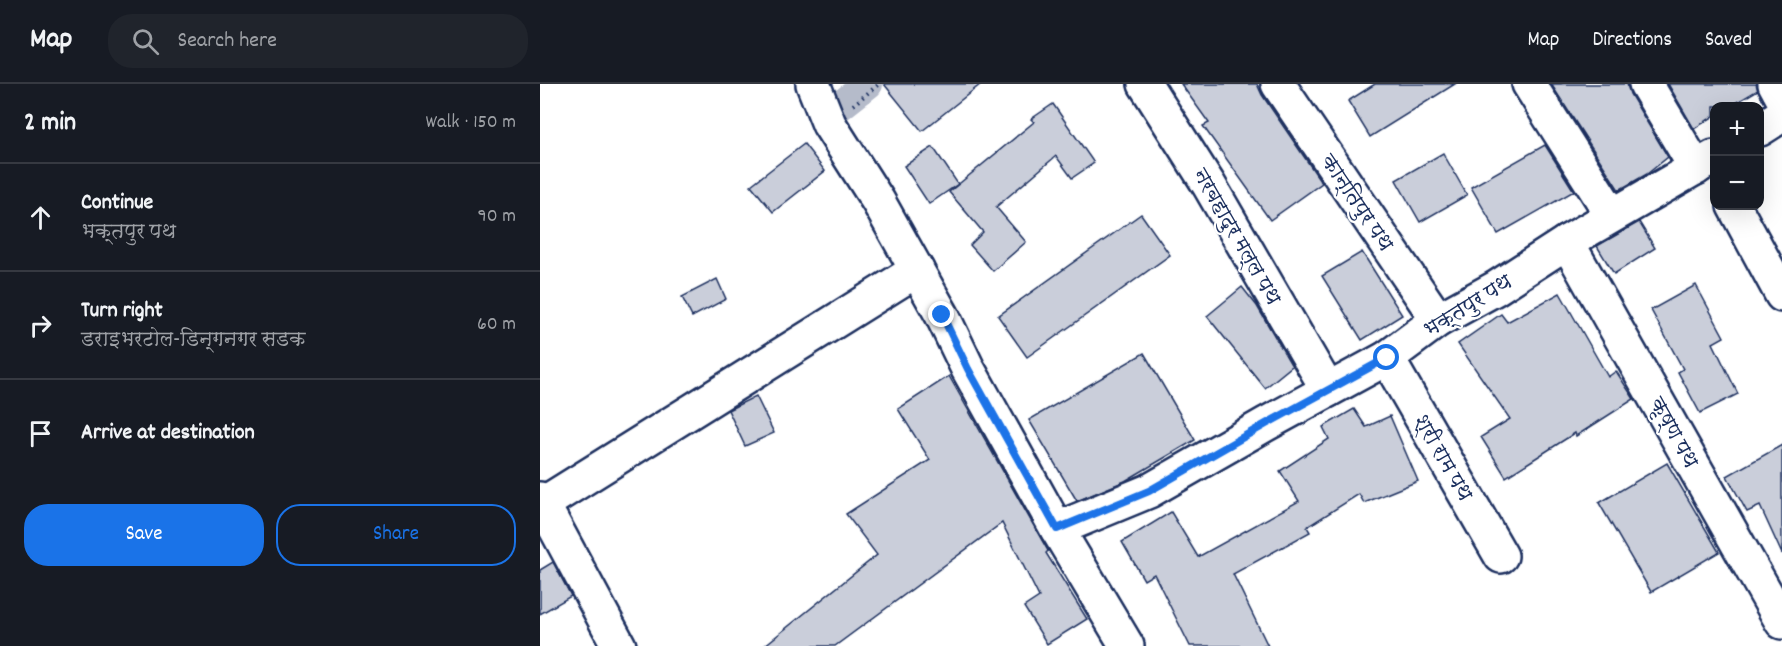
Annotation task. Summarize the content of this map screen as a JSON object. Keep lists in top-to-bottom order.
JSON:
{
  "streets": {
    "street": [
      "कान्तिपुर पथ",
      "नरबहादुर मल्ल पथ",
      "भक्तपुर पथ",
      "कृष्ण पथ",
      "श्री राम पथ"
    ]
  },
  "crossings": [
    ["कान्तिपुर पथ", "भक्तपुर पथ"],
    ["नरबहादुर मल्ल पथ", "भक्तपुर पथ"],
    ["भक्तपुर पथ", "कृष्ण पथ"],
    ["भक्तपुर पथ", "श्री राम पथ"]
  ],
  "page": {
    "header": "Map",
    "search": "Search here",
    "nav": ["Map", "Directions", "Saved"],
    "heading": ["2 min", "Walk · 150 m"],
    "map_buttons": ["+", "−"],
    "list": [
      ["Continue", "भक्तपुर पथ", "90 m"],
      ["Turn right", "डराइभरटोल-डिन्गनगर सडक", "60 m"],
      "Arrive at destination"
    ],
    "buttons": ["Save", "Share"]
  }
}
